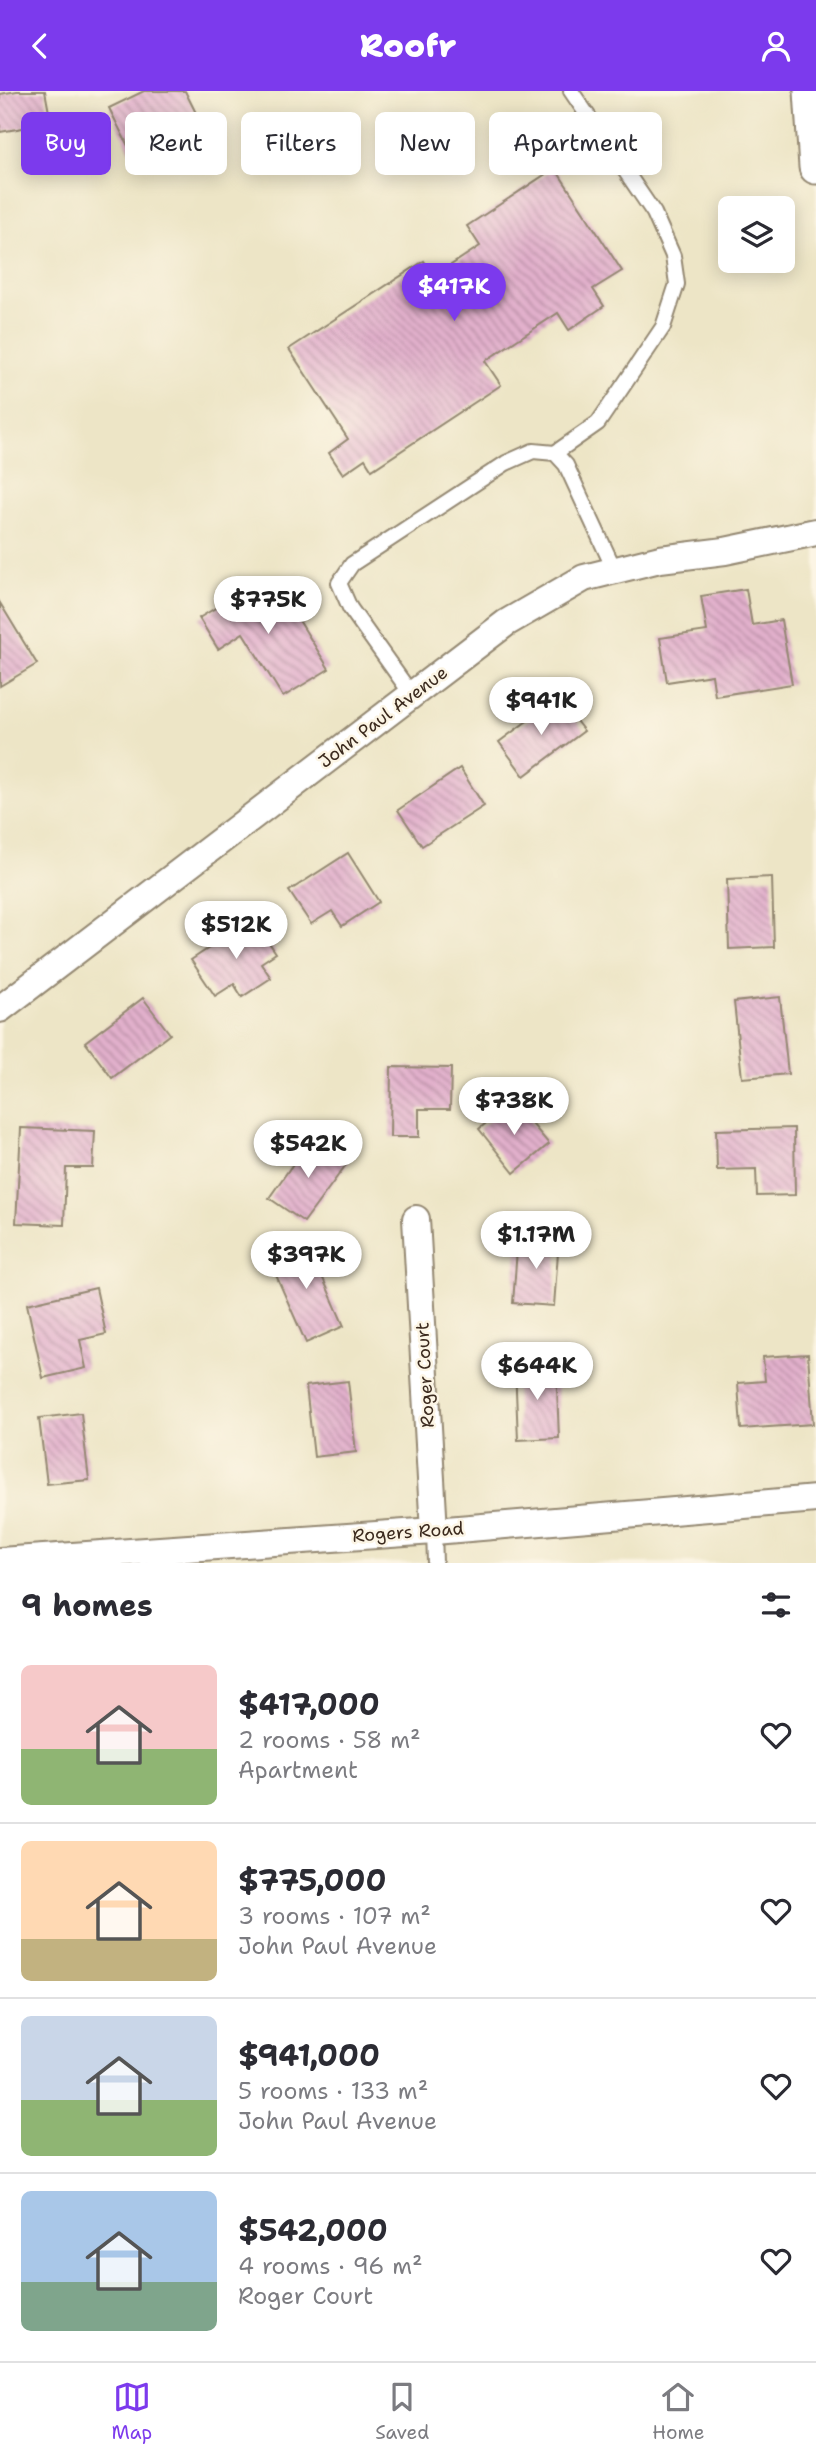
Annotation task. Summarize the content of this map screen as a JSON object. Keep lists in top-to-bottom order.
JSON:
{
  "streets": {
    "street": ["John Paul Avenue", "Roger Court", "Rogers Road"]
  },
  "crossings": [
    ["Roger Court", "Rogers Road"]
  ],
  "page": {
    "header": "Roofr",
    "chip": [
      "Buy",
      "Rent",
      "Filters",
      "New",
      "Apartment"
    ],
    "price": [
      "$417K",
      "$775K",
      "$941K",
      "$512K",
      "$738K",
      "$542K",
      "$1.17M",
      "$397K",
      "$644K"
    ],
    "heading": "9 homes",
    "list": [
      {
        "name": "$417,000",
        "note": "2 rooms · 58 m² · Apartment"
      },
      {
        "name": "$775,000",
        "note": "3 rooms · 107 m² · John Paul Avenue"
      },
      {
        "name": "$941,000",
        "note": "5 rooms · 133 m² · John Paul Avenue"
      },
      {
        "name": "$542,000",
        "note": "4 rooms · 96 m² · Roger Court"
      }
    ],
    "tabs": ["Map", "Saved", "Home"]
  }
}
